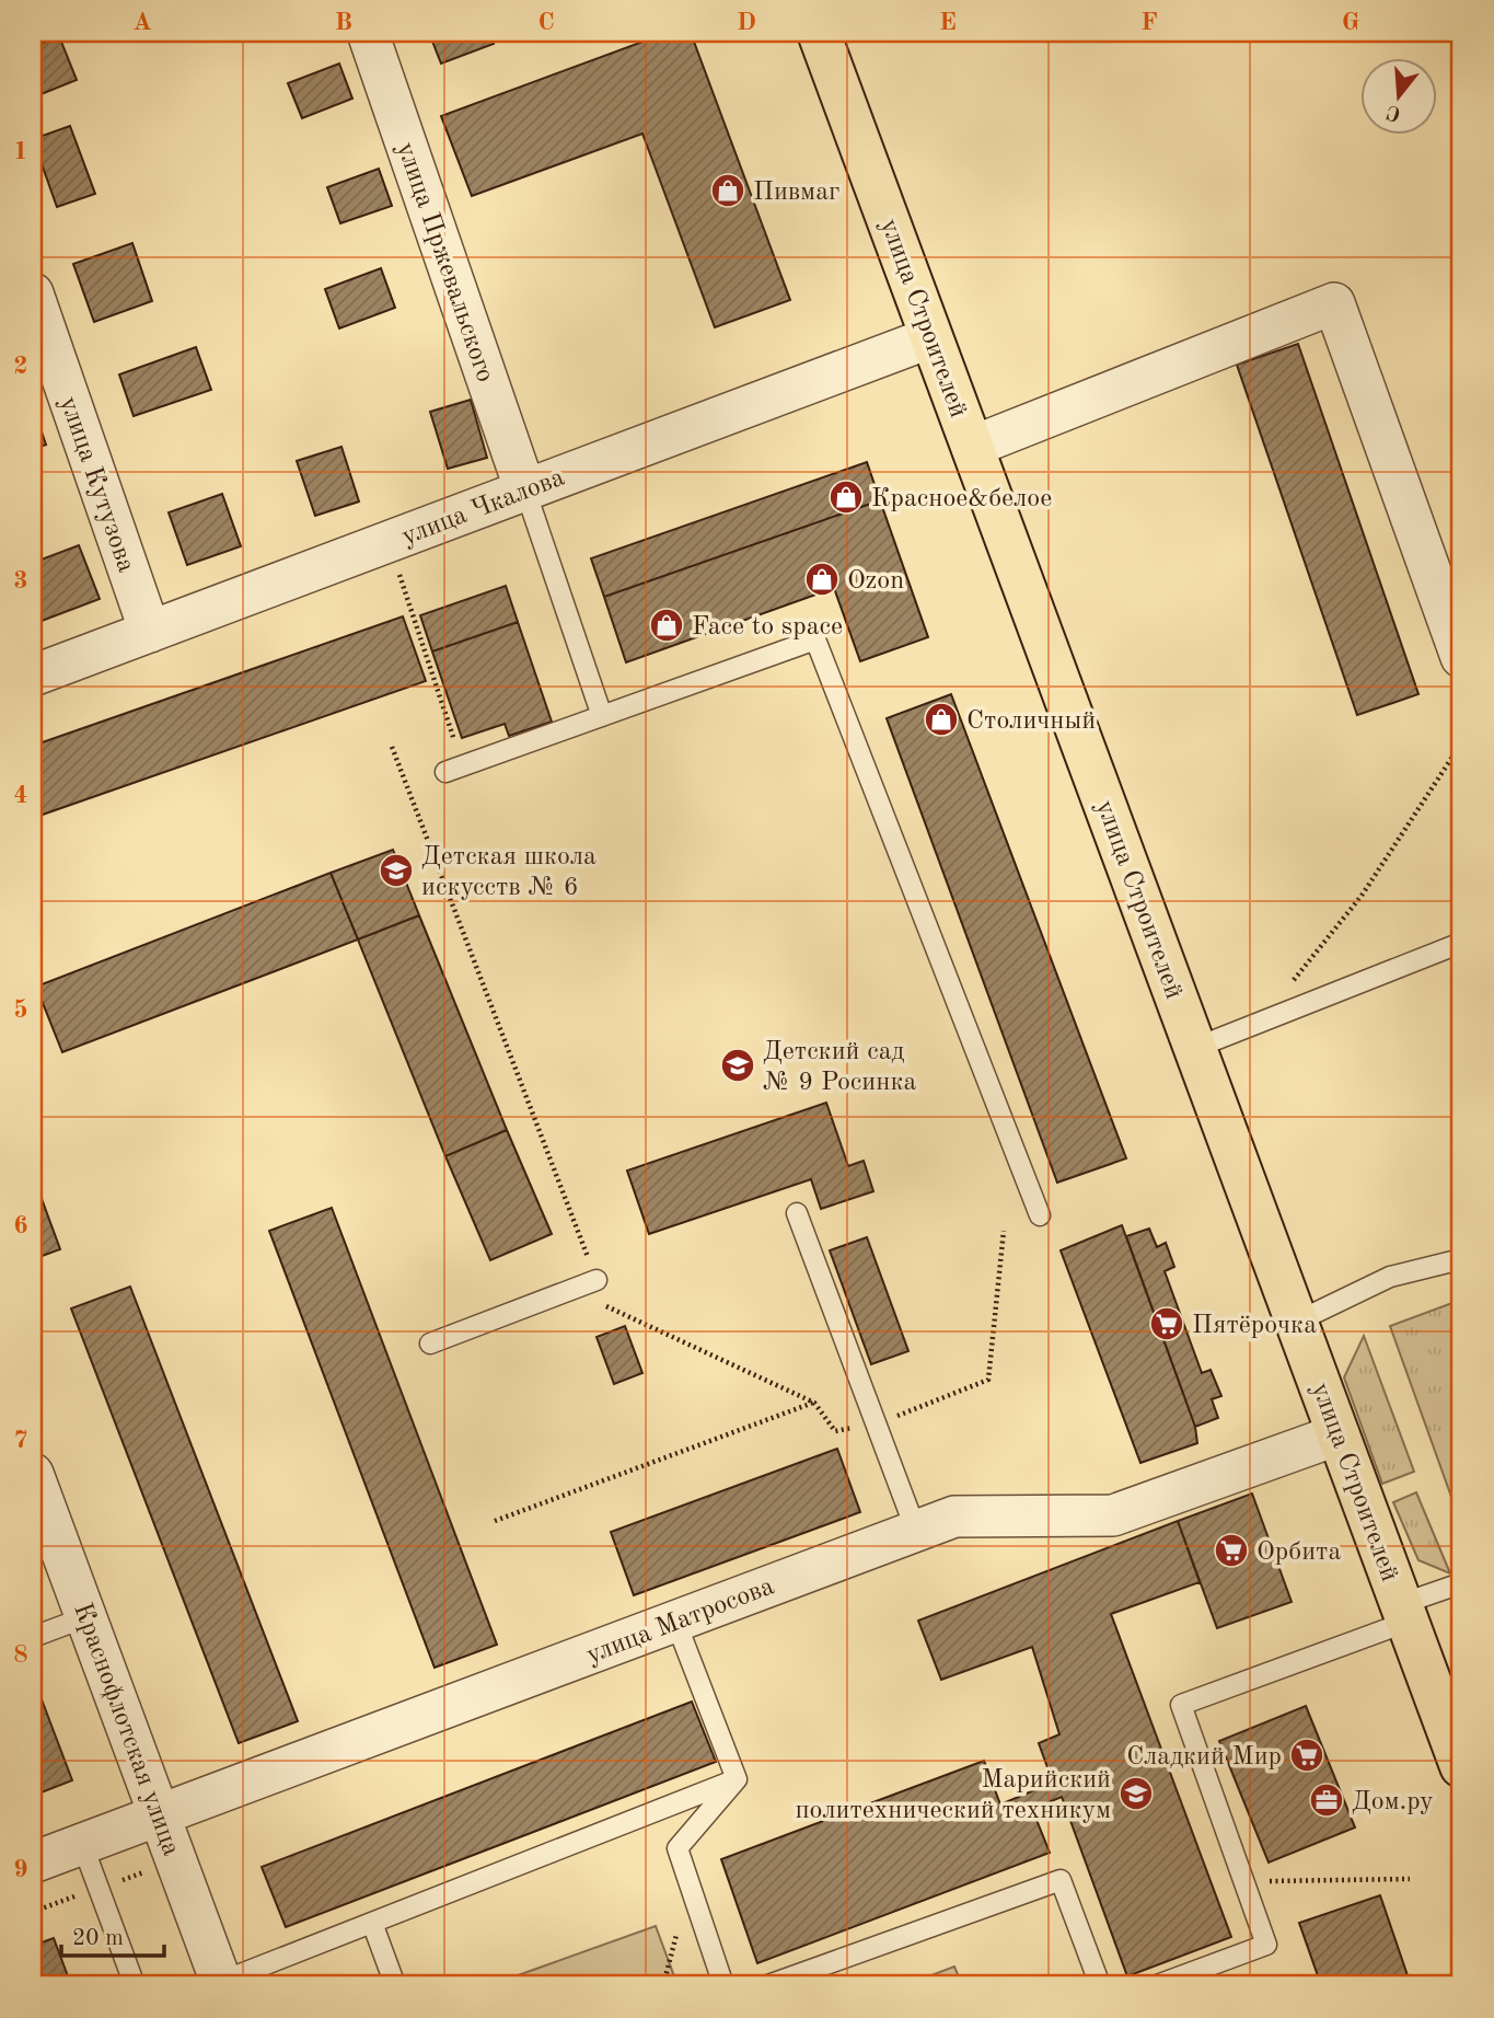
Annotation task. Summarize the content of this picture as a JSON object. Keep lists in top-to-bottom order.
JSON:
{
  "streets": {
    "main road": ["улица Строителей"],
    "street": [
      "улица Пржевальского",
      "улица Кутузова",
      "улица Чкалова",
      "улица Матросова",
      "Краснофлотская улица"
    ]
  },
  "crossings": [
    ["улица Пржевальского", "улица Чкалова"],
    ["улица Строителей", "улица Чкалова"],
    ["улица Строителей", "улица Матросова"],
    ["улица Кутузова", "улица Чкалова"],
    ["улица Матросова", "Краснофлотская улица"]
  ],
  "places": {
    "shop": [
      "Пивмаг",
      "Красное&белое",
      "Ozon",
      "Face to space",
      "Столичный"
    ],
    "school or university": ["Детская школа искусств № 6", "Детский сад № 9 Росинка", "Марийский политехнический техникум"],
    "supermarket": ["Пятёрочка", "Орбита", "Сладкий Мир"],
    "office": ["Дом.ру"]
  },
  "scale_bar": "20 m",
  "north": "bottom",
  "grid": {
    "columns": [
      "A",
      "B",
      "C",
      "D",
      "E",
      "F",
      "G"
    ],
    "rows": [
      "1",
      "2",
      "3",
      "4",
      "5",
      "6",
      "7",
      "8",
      "9"
    ]
  }
}
